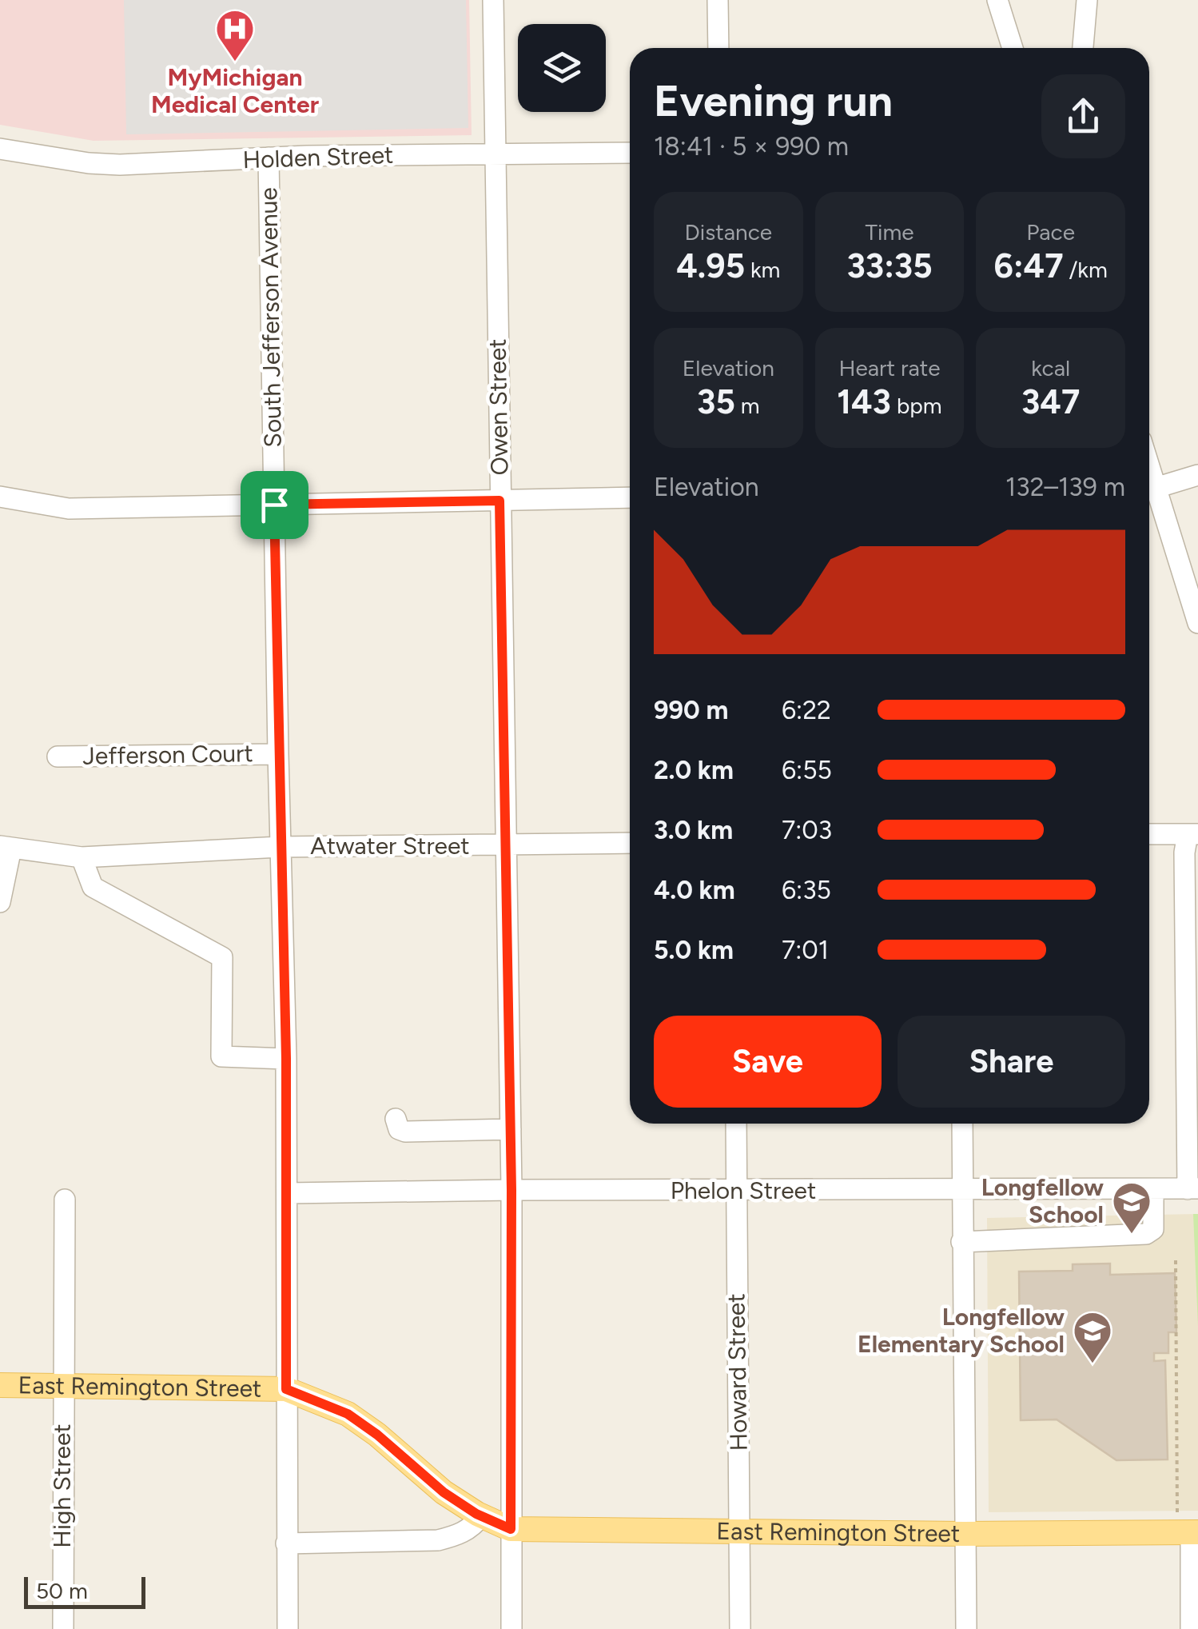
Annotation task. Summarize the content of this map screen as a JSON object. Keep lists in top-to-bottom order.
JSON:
{
  "streets": {
    "main road": ["East Remington Street"],
    "street": [
      "Holden Street",
      "South Jefferson Avenue",
      "Owen Street",
      "Jefferson Court",
      "Atwater Street",
      "Phelon Street",
      "Howard Street",
      "High Street"
    ]
  },
  "crossings": [
    ["Holden Street", "South Jefferson Avenue"],
    ["Holden Street", "Owen Street"],
    ["South Jefferson Avenue", "Jefferson Court"],
    ["South Jefferson Avenue", "Atwater Street"],
    ["South Jefferson Avenue", "Phelon Street"],
    ["South Jefferson Avenue", "East Remington Street"],
    ["Owen Street", "Atwater Street"],
    ["Owen Street", "Phelon Street"],
    ["Owen Street", "East Remington Street"],
    ["Phelon Street", "Howard Street"],
    ["Howard Street", "East Remington Street"],
    ["East Remington Street", "High Street"]
  ],
  "places": {
    "hospital": ["MyMichigan Medical Center"],
    "school or university": ["Longfellow School", "Longfellow Elementary School"]
  },
  "scale_bar": "50 m",
  "page": {
    "heading": ["Evening run", "18:41 · 5 × 990 m"],
    "stats": [
      ["Distance", "4.95 km"],
      ["Time", "33:35"],
      ["Pace", "6:47 /km"],
      ["Elevation", "35 m"],
      ["Heart rate", "143 bpm"],
      ["kcal", "347"]
    ],
    "chart": ["Elevation", "132–139 m"],
    "list": [
      {
        "name": "990 m",
        "note": "6:22"
      },
      {
        "name": "2.0 km",
        "note": "6:55"
      },
      {
        "name": "3.0 km",
        "note": "7:03"
      },
      {
        "name": "4.0 km",
        "note": "6:35"
      },
      {
        "name": "5.0 km",
        "note": "7:01"
      }
    ],
    "buttons": ["Save", "Share"],
    "scale": "50 m"
  }
}
